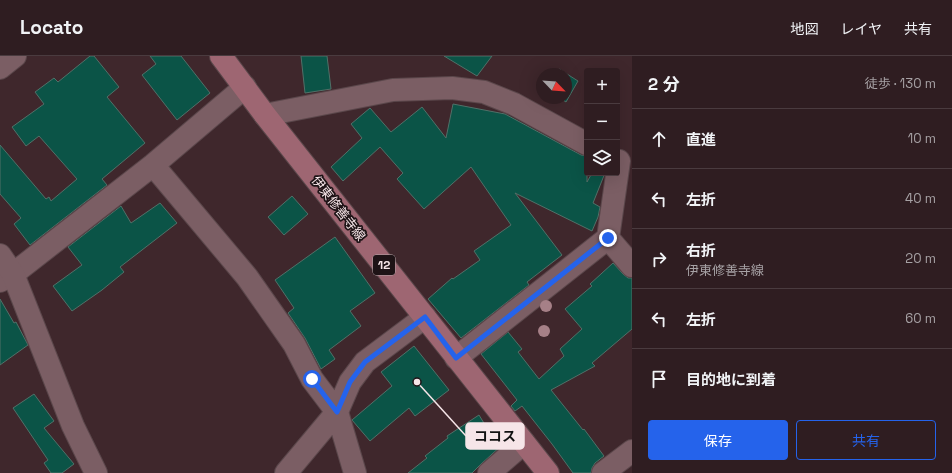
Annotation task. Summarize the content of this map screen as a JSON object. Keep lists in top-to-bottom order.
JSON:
{
  "streets": {
    "main road": ["伊東修善寺線", "12"]
  },
  "places": ["ココス"],
  "north": "bottom right",
  "page": {
    "header": "Locato",
    "nav": ["地図", "レイヤ", "共有"],
    "heading": ["2 分", "徒歩 · 130 m"],
    "map_buttons": ["+", "−"],
    "list": [
      ["直進", "10 m"],
      ["左折", "40 m"],
      ["右折", "伊東修善寺線", "20 m"],
      ["左折", "60 m"],
      "目的地に到着"
    ],
    "buttons": ["保存", "共有"]
  }
}
